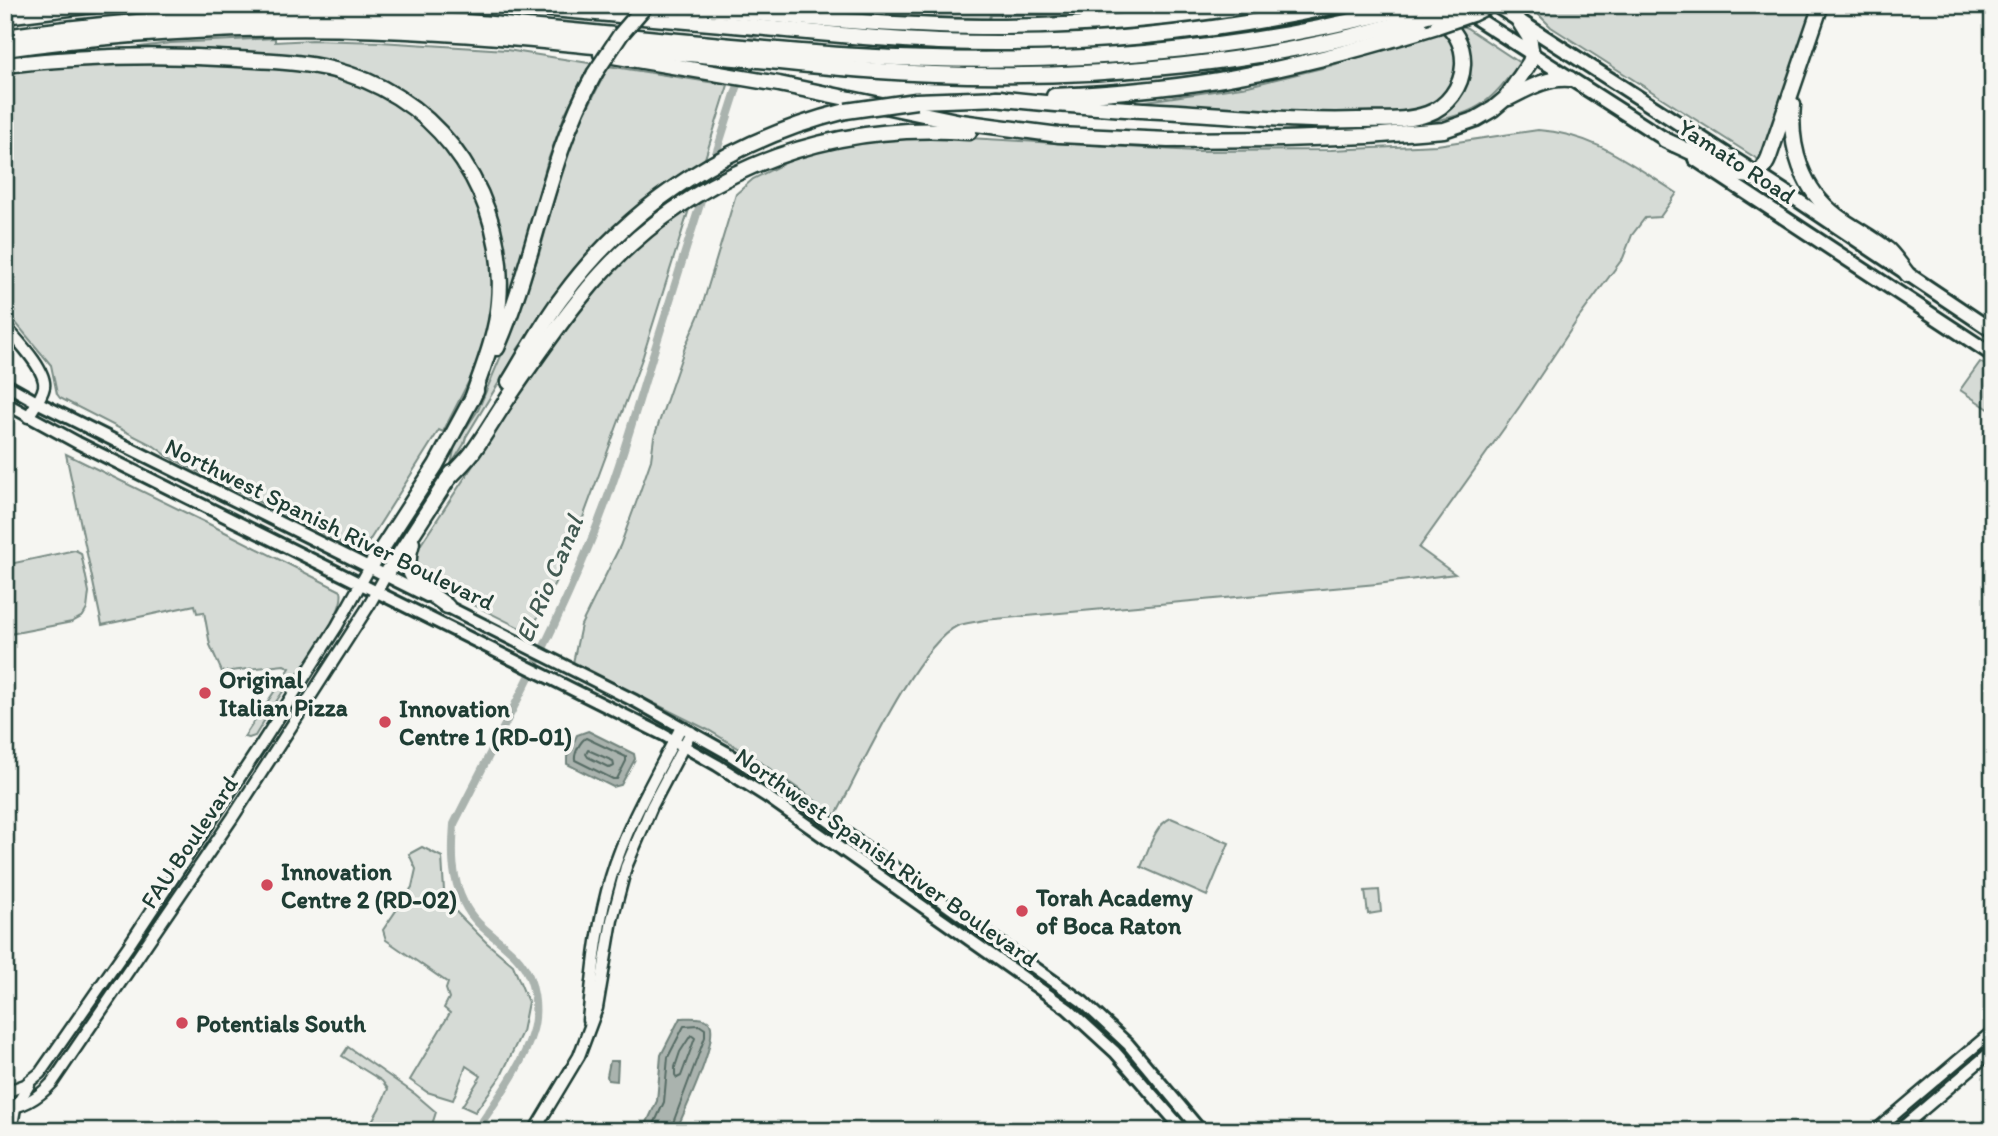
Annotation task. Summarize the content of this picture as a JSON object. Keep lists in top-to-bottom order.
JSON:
{
  "streets": {
    "main road": ["Yamato Road", "Northwest Spanish River Boulevard"],
    "street": ["FAU Boulevard"]
  },
  "crossings": [
    ["Northwest Spanish River Boulevard", "FAU Boulevard"]
  ],
  "water": ["El Rio Canal"],
  "places": [
    "Original Italian Pizza",
    "Innovation Centre 1 (RD-01)",
    "Innovation Centre 2 (RD-02)",
    "Torah Academy of Boca Raton",
    "Potentials South"
  ]
}
